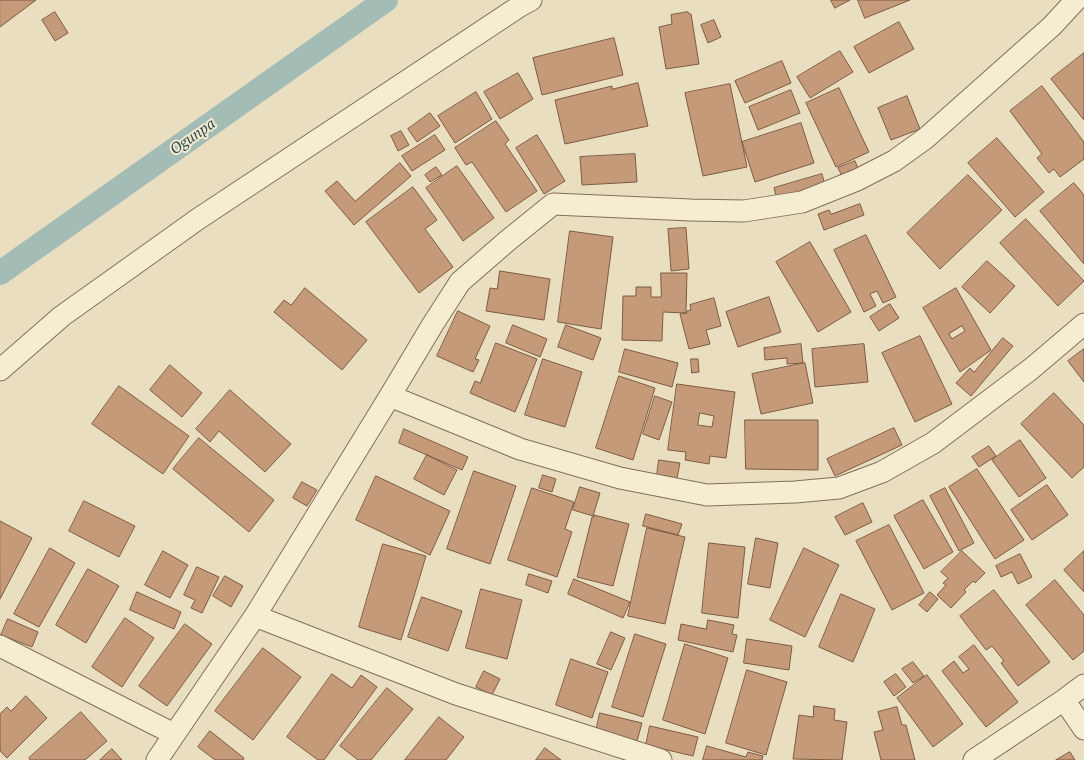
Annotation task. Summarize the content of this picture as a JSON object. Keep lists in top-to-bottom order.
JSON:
{
  "water": ["Ogunpa"]
}
